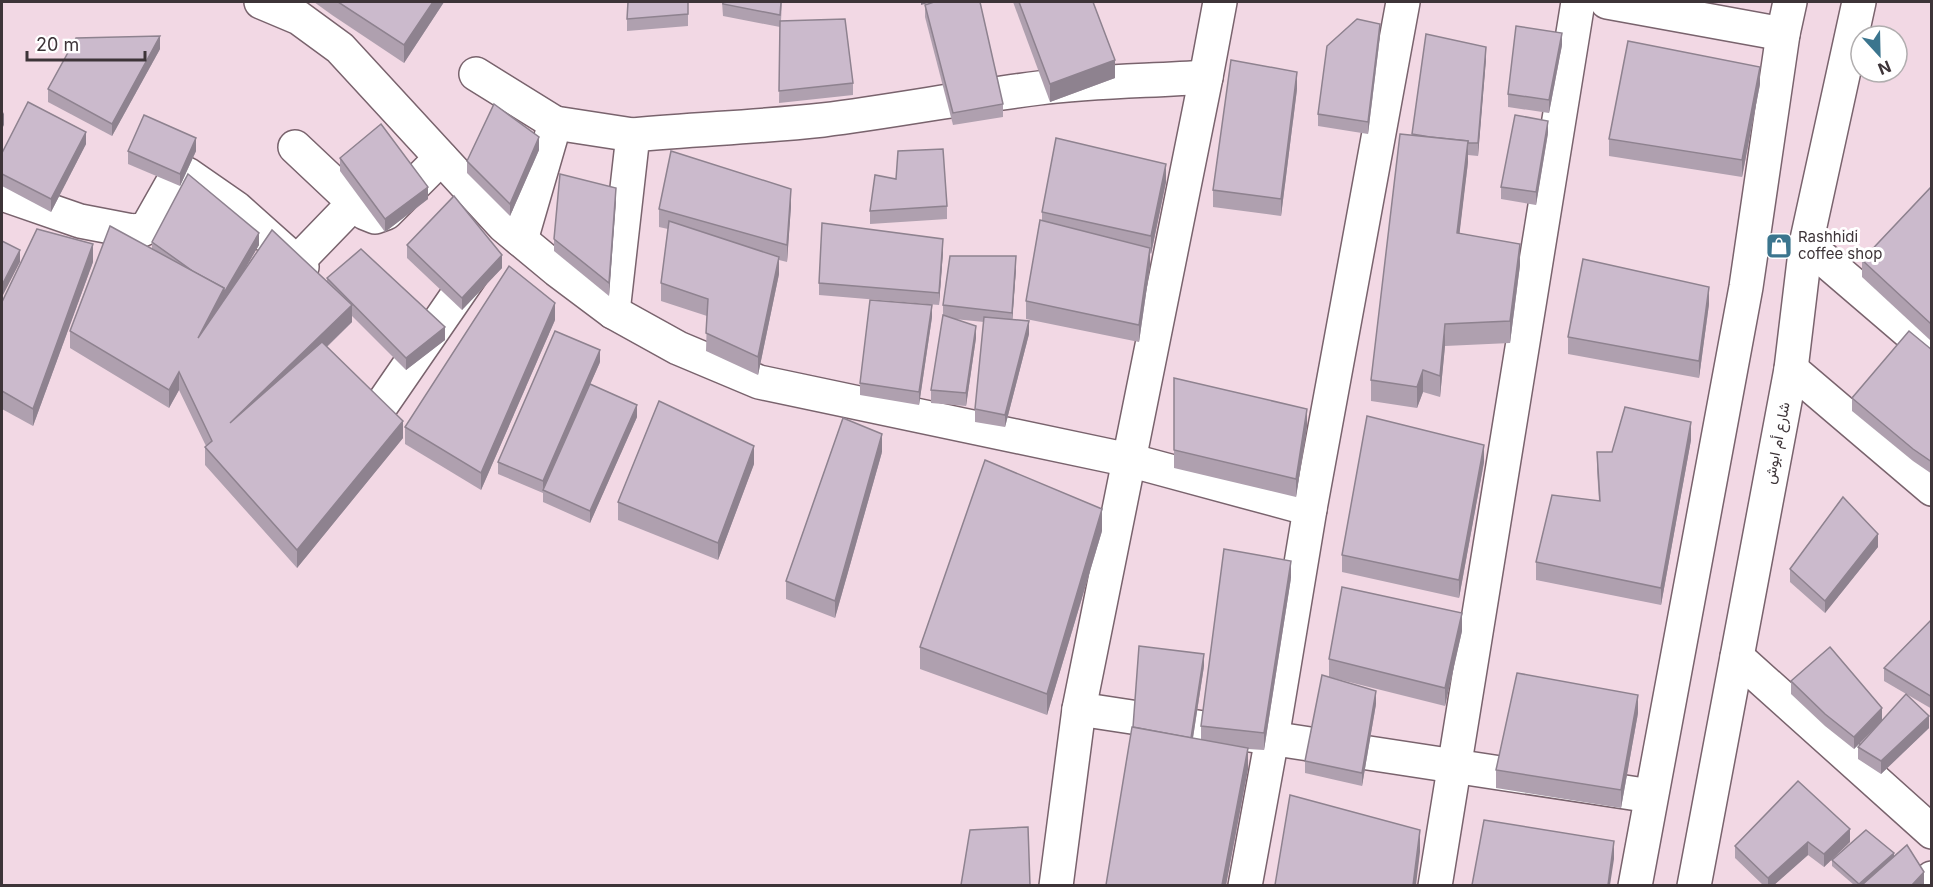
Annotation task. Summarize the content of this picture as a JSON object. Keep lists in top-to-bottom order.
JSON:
{
  "streets": {
    "street": ["شارع أم ابوش"]
  },
  "places": {
    "shop": ["Rashhidi coffee shop"]
  },
  "scale_bar": "20 m",
  "north": "bottom"
}
